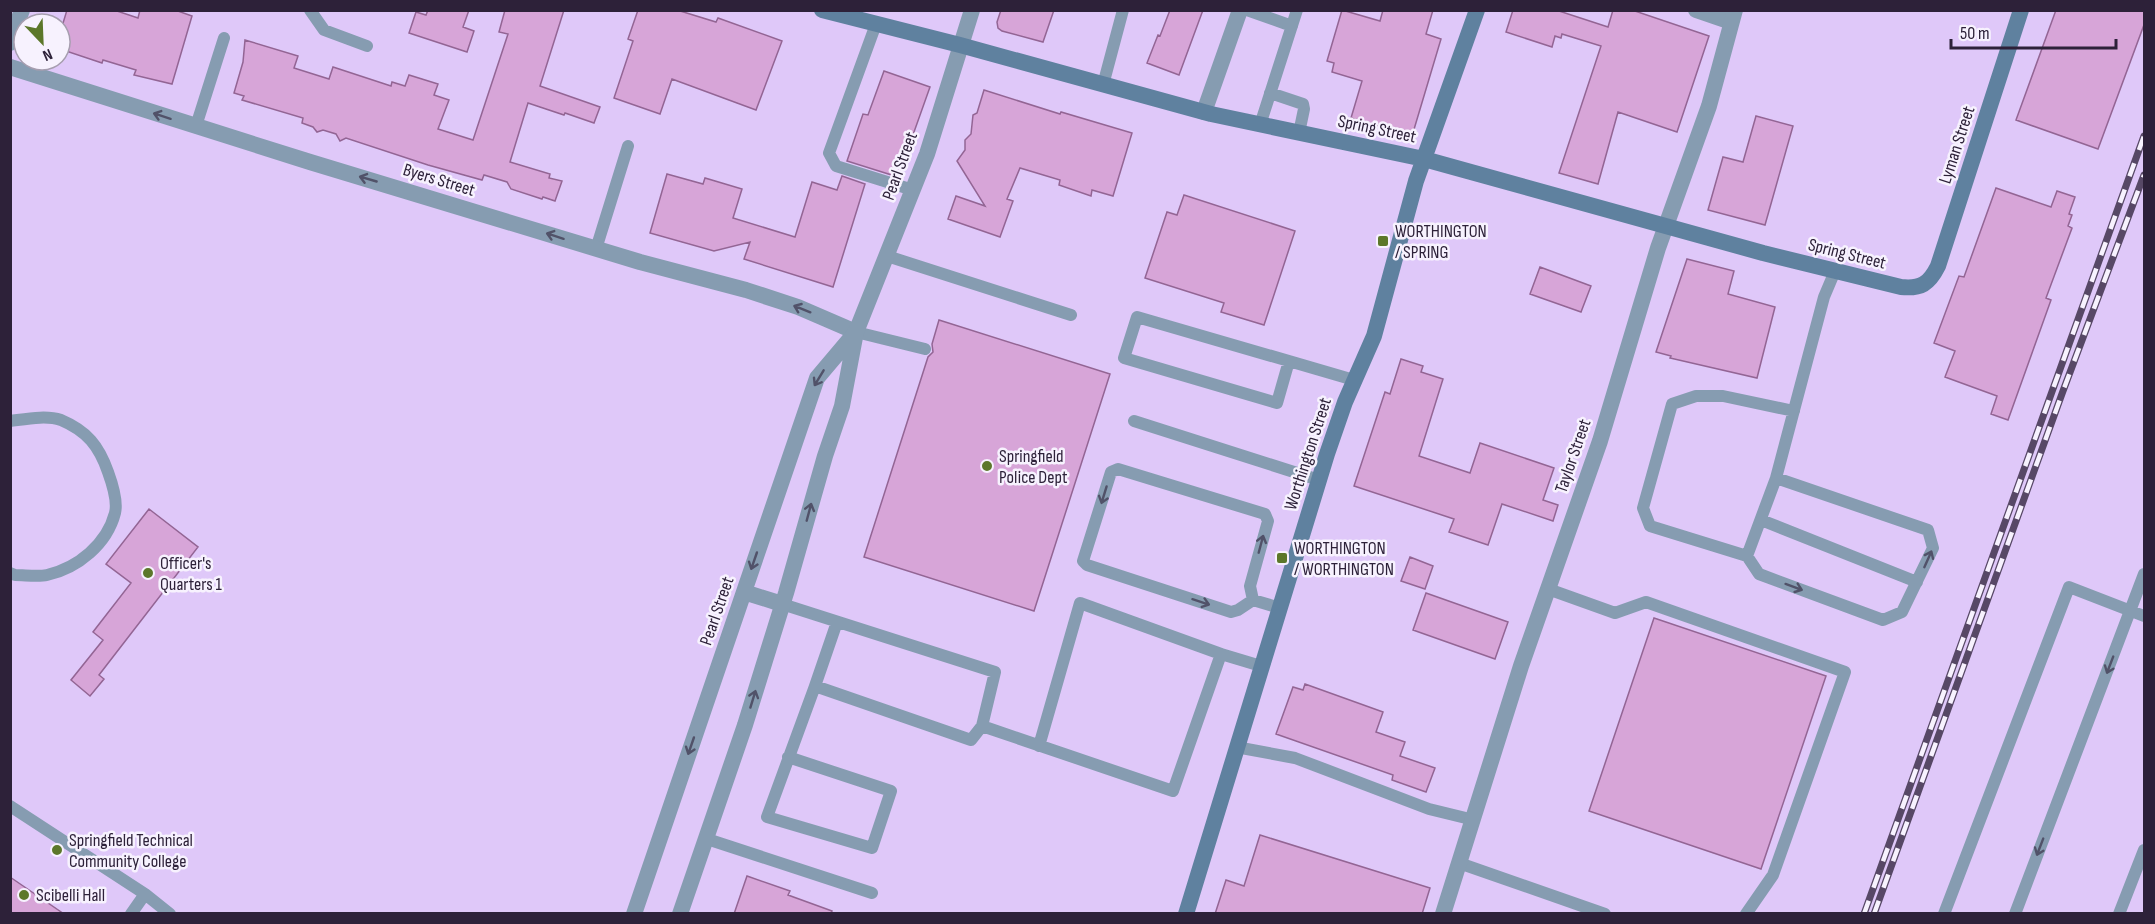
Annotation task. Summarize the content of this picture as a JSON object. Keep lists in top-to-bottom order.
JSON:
{
  "streets": {
    "main road": ["Spring Street", "Lyman Street", "Worthington Street"],
    "street": ["Pearl Street", "Byers Street", "Taylor Street"]
  },
  "crossings": [
    ["Spring Street", "Lyman Street"],
    ["Spring Street", "Pearl Street"],
    ["Spring Street", "Worthington Street"],
    ["Spring Street", "Taylor Street"],
    ["Pearl Street", "Byers Street"]
  ],
  "one_way": ["Byers Street"],
  "places": {
    "transit": ["WORTHINGTON / SPRING", "WORTHINGTON / WORTHINGTON"],
    "other": [
      "Springfield Police Dept",
      "Officer's Quarters 1",
      "Springfield Technical Community College",
      "Scibelli Hall"
    ]
  },
  "scale_bar": "50 m",
  "north": "bottom right"
}
